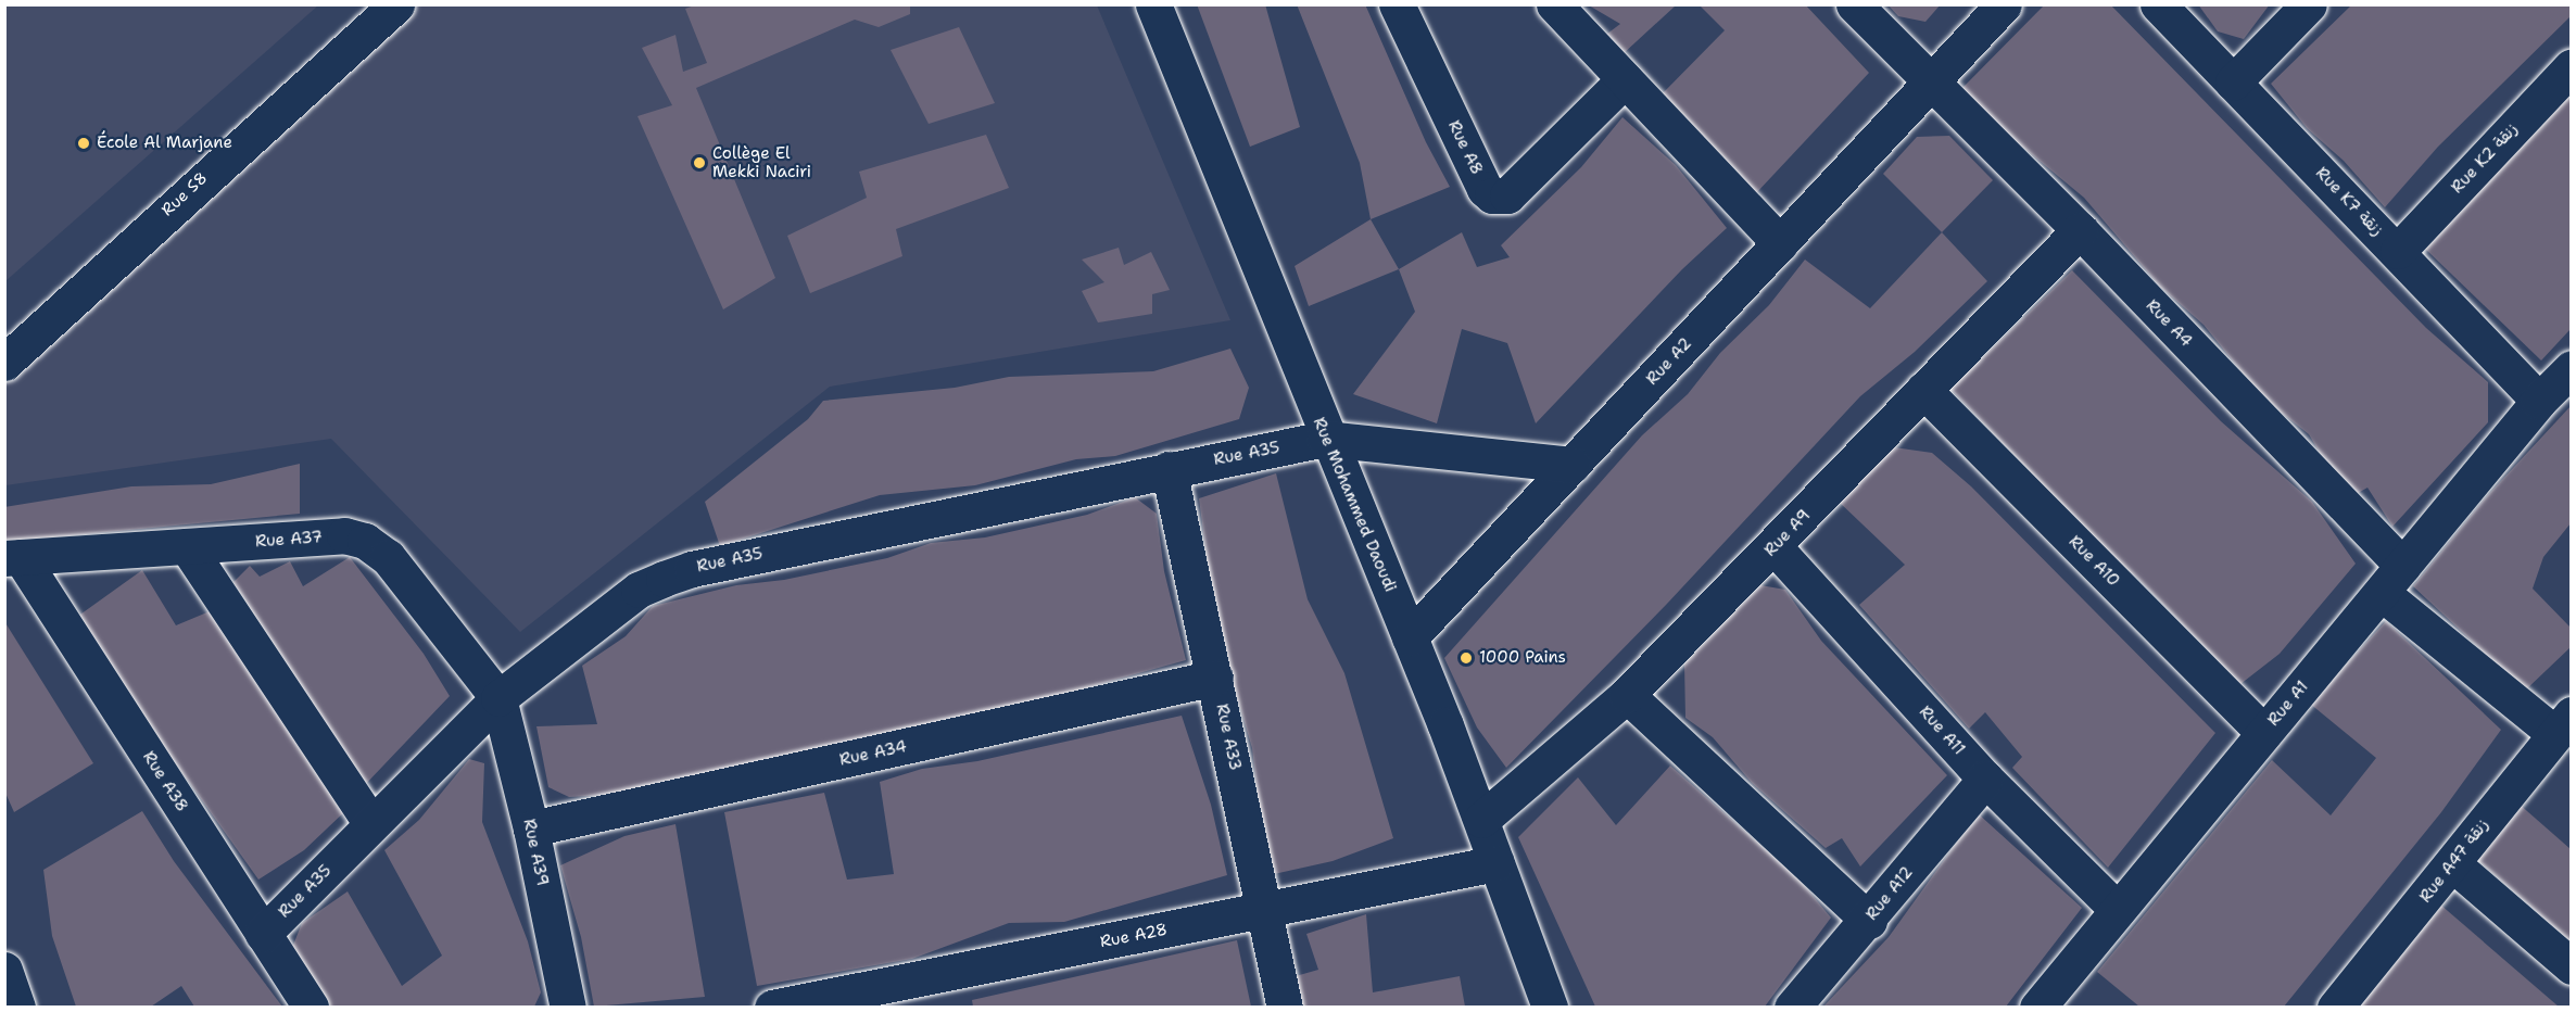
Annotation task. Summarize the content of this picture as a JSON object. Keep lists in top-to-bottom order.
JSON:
{
  "streets": {
    "street": [
      "Rue A8",
      "Rue K2 زنقة",
      "Rue S8",
      "Rue K7 زنقة",
      "Rue A4",
      "Rue A2",
      "Rue A35",
      "Rue Mohammed Daoudi",
      "Rue A9",
      "Rue A37",
      "Rue A10",
      "Rue A1",
      "Rue A11",
      "Rue A33",
      "Rue A34",
      "Rue A38",
      "Rue A39",
      "Rue A47 زنقة",
      "Rue A12",
      "Rue A28"
    ]
  },
  "crossings": [
    ["Rue K2 زنقة", "Rue K7 زنقة"],
    ["Rue K7 زنقة", "Rue A1"],
    ["Rue A4", "Rue A2"],
    ["Rue A4", "Rue A9"],
    ["Rue A4", "Rue A1"],
    ["Rue A4", "Rue A47 زنقة"],
    ["Rue A2", "Rue A35"],
    ["Rue A2", "Rue Mohammed Daoudi"],
    ["Rue A35", "Rue Mohammed Daoudi"],
    ["Rue A35", "Rue A37"],
    ["Rue A35", "Rue A33"],
    ["Rue A35", "Rue A38"],
    ["Rue A35", "Rue A39"],
    ["Rue Mohammed Daoudi", "Rue A9"],
    ["Rue Mohammed Daoudi", "Rue A28"],
    ["Rue A9", "Rue A10"],
    ["Rue A9", "Rue A11"],
    ["Rue A37", "Rue A38"],
    ["Rue A37", "Rue A39"],
    ["Rue A10", "Rue A1"],
    ["Rue A1", "Rue A11"],
    ["Rue A11", "Rue A12"],
    ["Rue A33", "Rue A34"],
    ["Rue A33", "Rue A28"],
    ["Rue A34", "Rue A39"]
  ],
  "places": ["École Al Marjane", "Collège El Mekki Naciri", "1000 Pains"]
}
